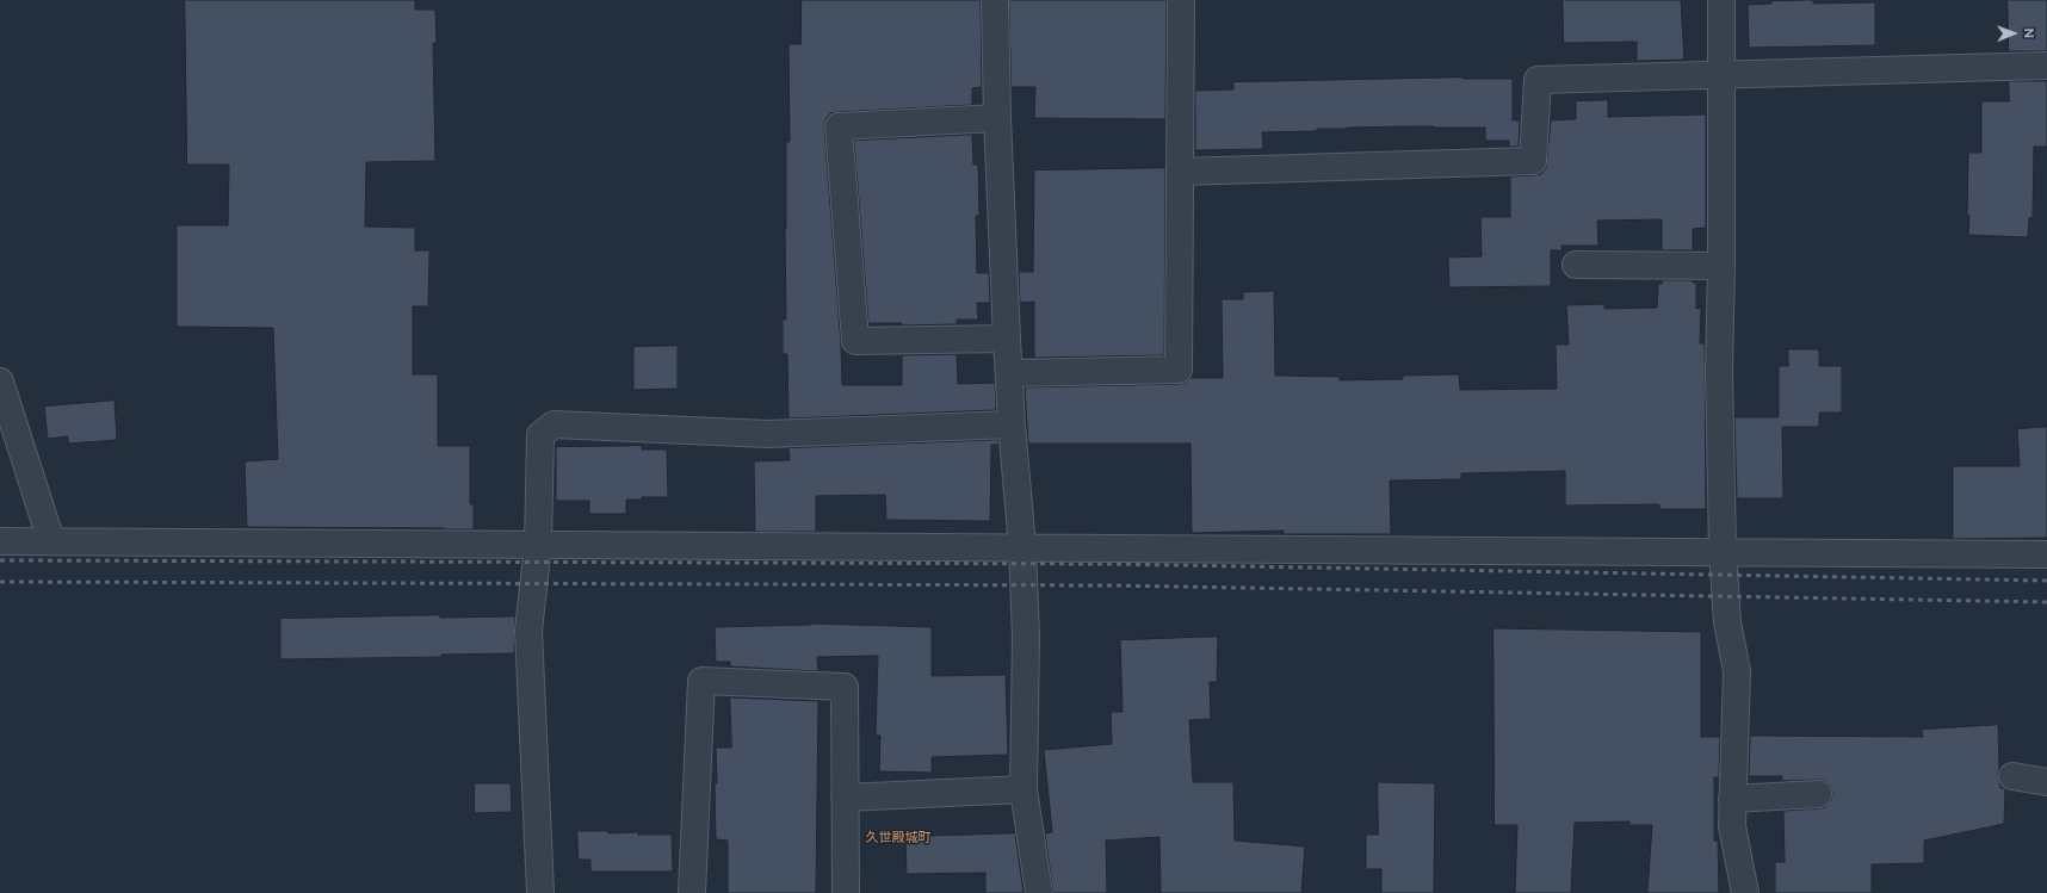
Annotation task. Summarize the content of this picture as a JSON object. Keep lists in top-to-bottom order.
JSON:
{
  "districts": ["久世殿城町"],
  "north": "right"
}
